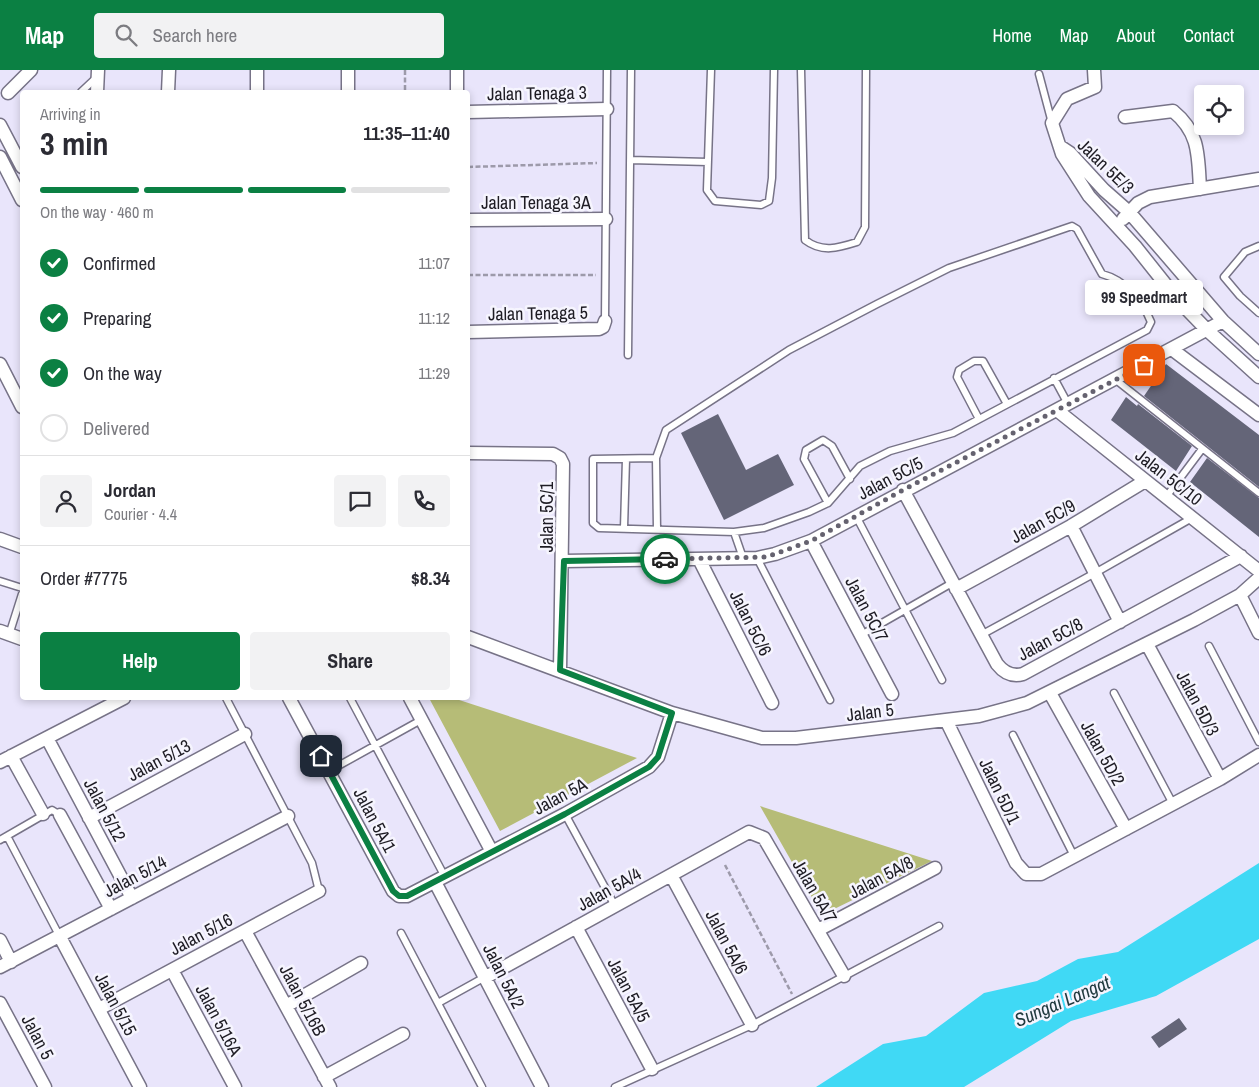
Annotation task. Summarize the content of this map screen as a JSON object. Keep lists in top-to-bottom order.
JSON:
{
  "streets": {
    "street": [
      "Jalan Tenaga 3",
      "Jalan 5E/3",
      "Jalan Tenaga 3A",
      "Jalan Tenaga 5",
      "Jalan 5C/10",
      "Jalan 5C/5",
      "Jalan 5C/1",
      "Jalan 5C/9",
      "Jalan 5C/7",
      "Jalan 5C/6",
      "Jalan 5C/8",
      "Jalan 5D/3",
      "Jalan 5",
      "Jalan 5D/2",
      "Jalan 5/13",
      "Jalan 5D/1",
      "Jalan 5A",
      "Jalan 5/12",
      "Jalan 5A/1",
      "Jalan 5/14",
      "Jalan 5A/8",
      "Jalan 5A/4",
      "Jalan 5A/7",
      "Jalan 5/16",
      "Jalan 5A/6",
      "Jalan 5A/2",
      "Jalan 5A/5",
      "Jalan 5/16B",
      "Jalan 5/15",
      "Jalan 5/16A"
    ]
  },
  "crossings": [
    ["Jalan 5E/3", "Jalan 5C/5"],
    ["Jalan 5C/10", "Jalan 5C/5"],
    ["Jalan 5C/10", "Jalan 5C/9"],
    ["Jalan 5C/10", "Jalan 5C/8"],
    ["Jalan 5C/5", "Jalan 5C/1"],
    ["Jalan 5C/5", "Jalan 5C/7"],
    ["Jalan 5C/5", "Jalan 5C/6"],
    ["Jalan 5C/5", "Jalan 5C/8"],
    ["Jalan 5C/1", "Jalan 5"],
    ["Jalan 5C/9", "Jalan 5C/8"],
    ["Jalan 5D/3", "Jalan 5"],
    ["Jalan 5", "Jalan 5D/2"],
    ["Jalan 5", "Jalan 5D/1"],
    ["Jalan 5", "Jalan 5A"],
    ["Jalan 5/13", "Jalan 5/12"],
    ["Jalan 5A", "Jalan 5A/1"],
    ["Jalan 5A", "Jalan 5A/2"],
    ["Jalan 5/12", "Jalan 5/14"],
    ["Jalan 5A/1", "Jalan 5A/2"],
    ["Jalan 5/14", "Jalan 5/15"],
    ["Jalan 5A/8", "Jalan 5A/7"],
    ["Jalan 5A/4", "Jalan 5A/7"],
    ["Jalan 5A/4", "Jalan 5A/6"],
    ["Jalan 5A/4", "Jalan 5A/2"],
    ["Jalan 5A/4", "Jalan 5A/5"],
    ["Jalan 5/16", "Jalan 5/16B"],
    ["Jalan 5/16", "Jalan 5/15"],
    ["Jalan 5/16", "Jalan 5/16A"]
  ],
  "water": ["Sungai Langat"],
  "places": ["99 Speedmart"],
  "page": {
    "header": "Map",
    "search": "Search here",
    "nav": [
      "Home",
      "Map",
      "About",
      "Contact"
    ],
    "heading": ["3 min", "Arriving in", "11:35–11:40"],
    "panel": [
      "Jordan",
      "Courier · 4.4",
      "Order #7775",
      "$8.34"
    ],
    "bar": "On the way · 460 m",
    "list": [
      ["Confirmed", "11:07"],
      ["Preparing", "11:12"],
      ["On the way", "11:29"],
      "Delivered"
    ],
    "bubble": "99 Speedmart",
    "buttons": ["Help", "Share"]
  }
}
